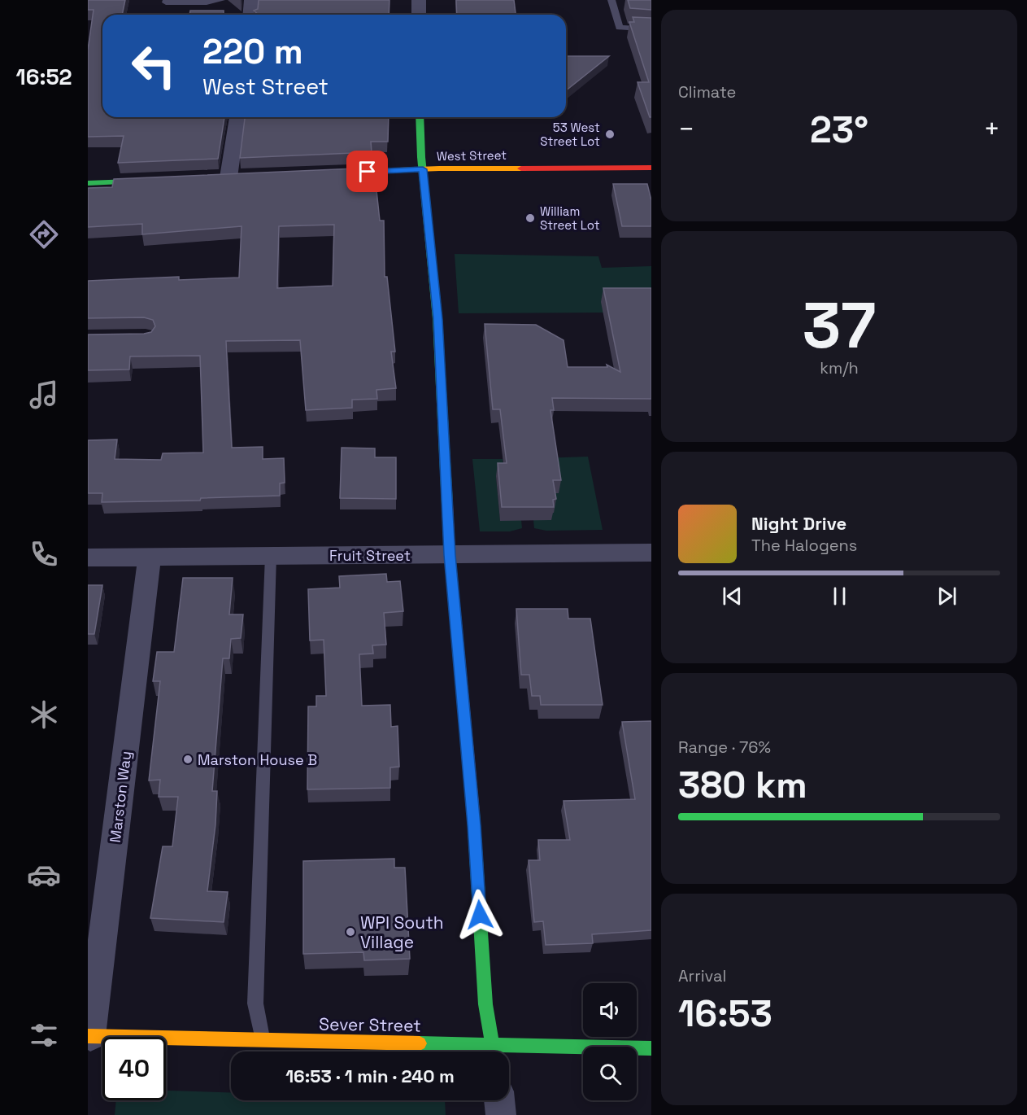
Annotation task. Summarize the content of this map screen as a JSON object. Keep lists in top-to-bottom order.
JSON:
{
  "streets": {
    "street": [
      "West Street",
      "Fruit Street",
      "Marston Way",
      "Sever Street"
    ]
  },
  "crossings": [
    ["Fruit Street", "Marston Way"],
    ["Marston Way", "Sever Street"]
  ],
  "places": [
    "53 West Street Lot",
    "William Street Lot",
    "Marston House B",
    "WPI South Village"
  ],
  "page": {
    "tabs": "16:52",
    "tile": [
      "Climate",
      ["37", "km/h"],
      ["Range · 76%", "380 km"],
      ["Arrival", "16:53"]
    ],
    "turn": ["220 m", "West Street"],
    "heat": ["−", "23°", "+"],
    "song": ["Night Drive", "The Halogens"],
    "limit": "40",
    "trip": "16:53 · 1 min · 240 m"
  }
}
